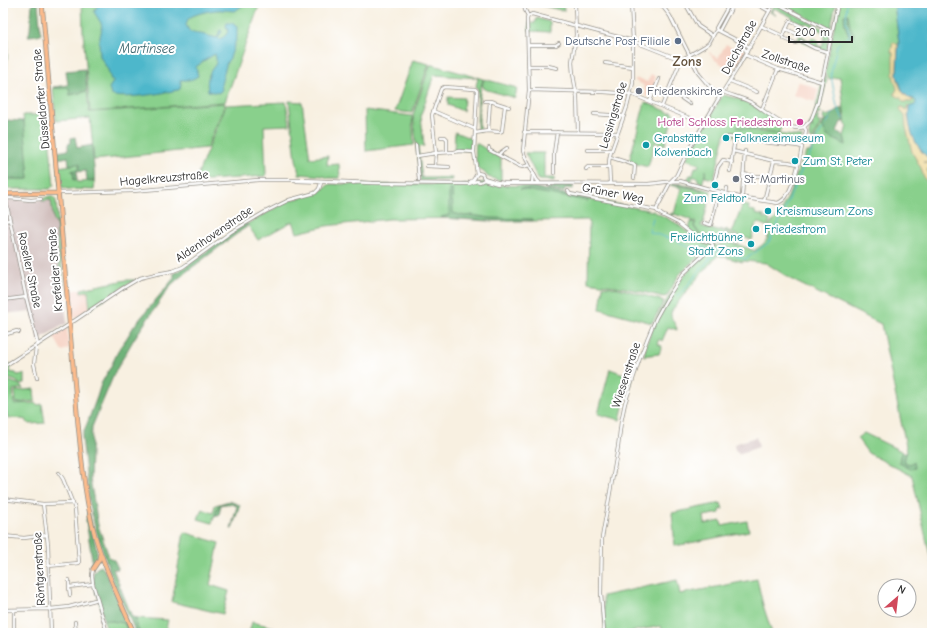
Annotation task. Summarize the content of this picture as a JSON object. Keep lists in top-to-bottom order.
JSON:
{
  "streets": {
    "main road": ["Düsseldorfer Straße", "Krefelder Straße"],
    "street": [
      "Deichstraße",
      "Zollstraße",
      "Lessingstraße",
      "Hagelkreuzstraße",
      "Grüner Weg",
      "Aldenhovenstraße",
      "Roseller Straße",
      "Wiesenstraße",
      "Röntgenstraße"
    ]
  },
  "crossings": [
    ["Deichstraße", "Zollstraße"],
    ["Düsseldorfer Straße", "Hagelkreuzstraße"],
    ["Düsseldorfer Straße", "Krefelder Straße"],
    ["Hagelkreuzstraße", "Aldenhovenstraße"],
    ["Hagelkreuzstraße", "Krefelder Straße"],
    ["Grüner Weg", "Wiesenstraße"],
    ["Aldenhovenstraße", "Roseller Straße"],
    ["Aldenhovenstraße", "Krefelder Straße"]
  ],
  "districts": ["Zons"],
  "water": ["Martinsee"],
  "places": [
    "Deutsche Post Filiale",
    "Friedenskirche",
    "Hotel Schloss Friedestrom",
    "Falknereimuseum",
    "Grabstätte Kolvenbach",
    "Zum St. Peter",
    "St. Martinus",
    "Zum Feldtor",
    "Kreismuseum Zons",
    "Friedestrom",
    "Freilichtbühne Stadt Zons"
  ],
  "scale_bar": "200 m",
  "north": "top right"
}
